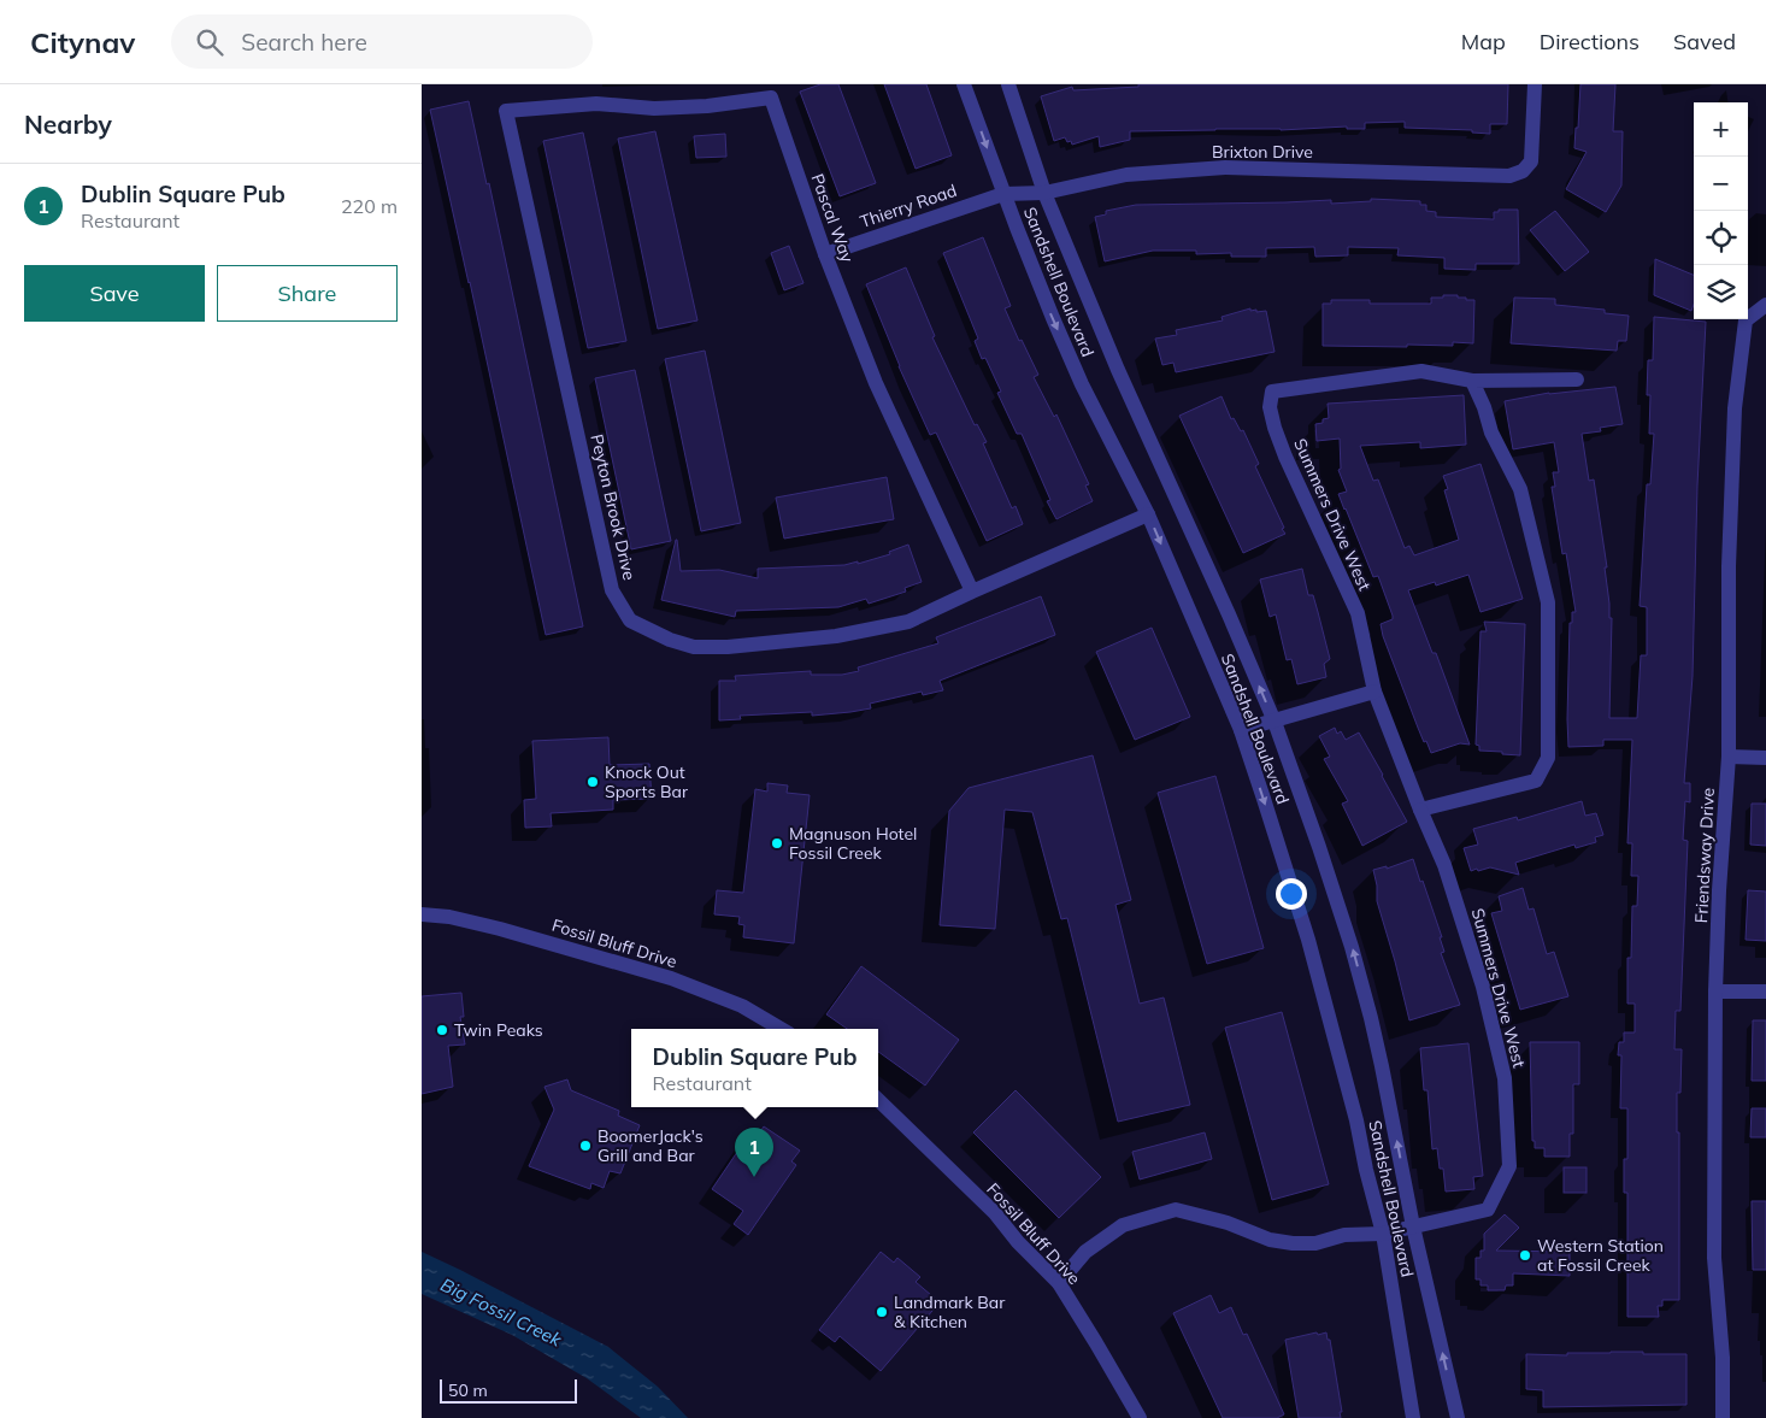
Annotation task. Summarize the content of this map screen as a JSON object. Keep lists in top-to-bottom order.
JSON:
{
  "streets": {
    "street": [
      "Brixton Drive",
      "Thierry Road",
      "Pascal Way",
      "Sandshell Boulevard",
      "Peyton Brook Drive",
      "Summers Drive West",
      "Friendsway Drive",
      "Fossil Bluff Drive"
    ]
  },
  "crossings": [
    ["Brixton Drive", "Thierry Road"],
    ["Brixton Drive", "Sandshell Boulevard"],
    ["Thierry Road", "Pascal Way"],
    ["Thierry Road", "Sandshell Boulevard"],
    ["Pascal Way", "Peyton Brook Drive"],
    ["Sandshell Boulevard", "Peyton Brook Drive"],
    ["Sandshell Boulevard", "Summers Drive West"]
  ],
  "water": ["Big Fossil Creek"],
  "places": [
    "Knock Out Sports Bar",
    "Magnuson Hotel Fossil Creek",
    "Twin Peaks",
    "BoomerJack's Grill and Bar",
    "Western Station at Fossil Creek",
    "Landmark Bar & Kitchen"
  ],
  "scale_bar": "50 m",
  "page": {
    "header": "Citynav",
    "search": "Search here",
    "nav": ["Map", "Directions", "Saved"],
    "heading": "Nearby",
    "map_buttons": ["+", "−"],
    "list": [
      {
        "mark": "1",
        "name": "Dublin Square Pub",
        "note": "Restaurant",
        "value": "220 m"
      }
    ],
    "buttons": ["Save", "Share"],
    "popup": ["Dublin Square Pub", "Restaurant"],
    "pins": "1",
    "scale": "50 m"
  }
}
